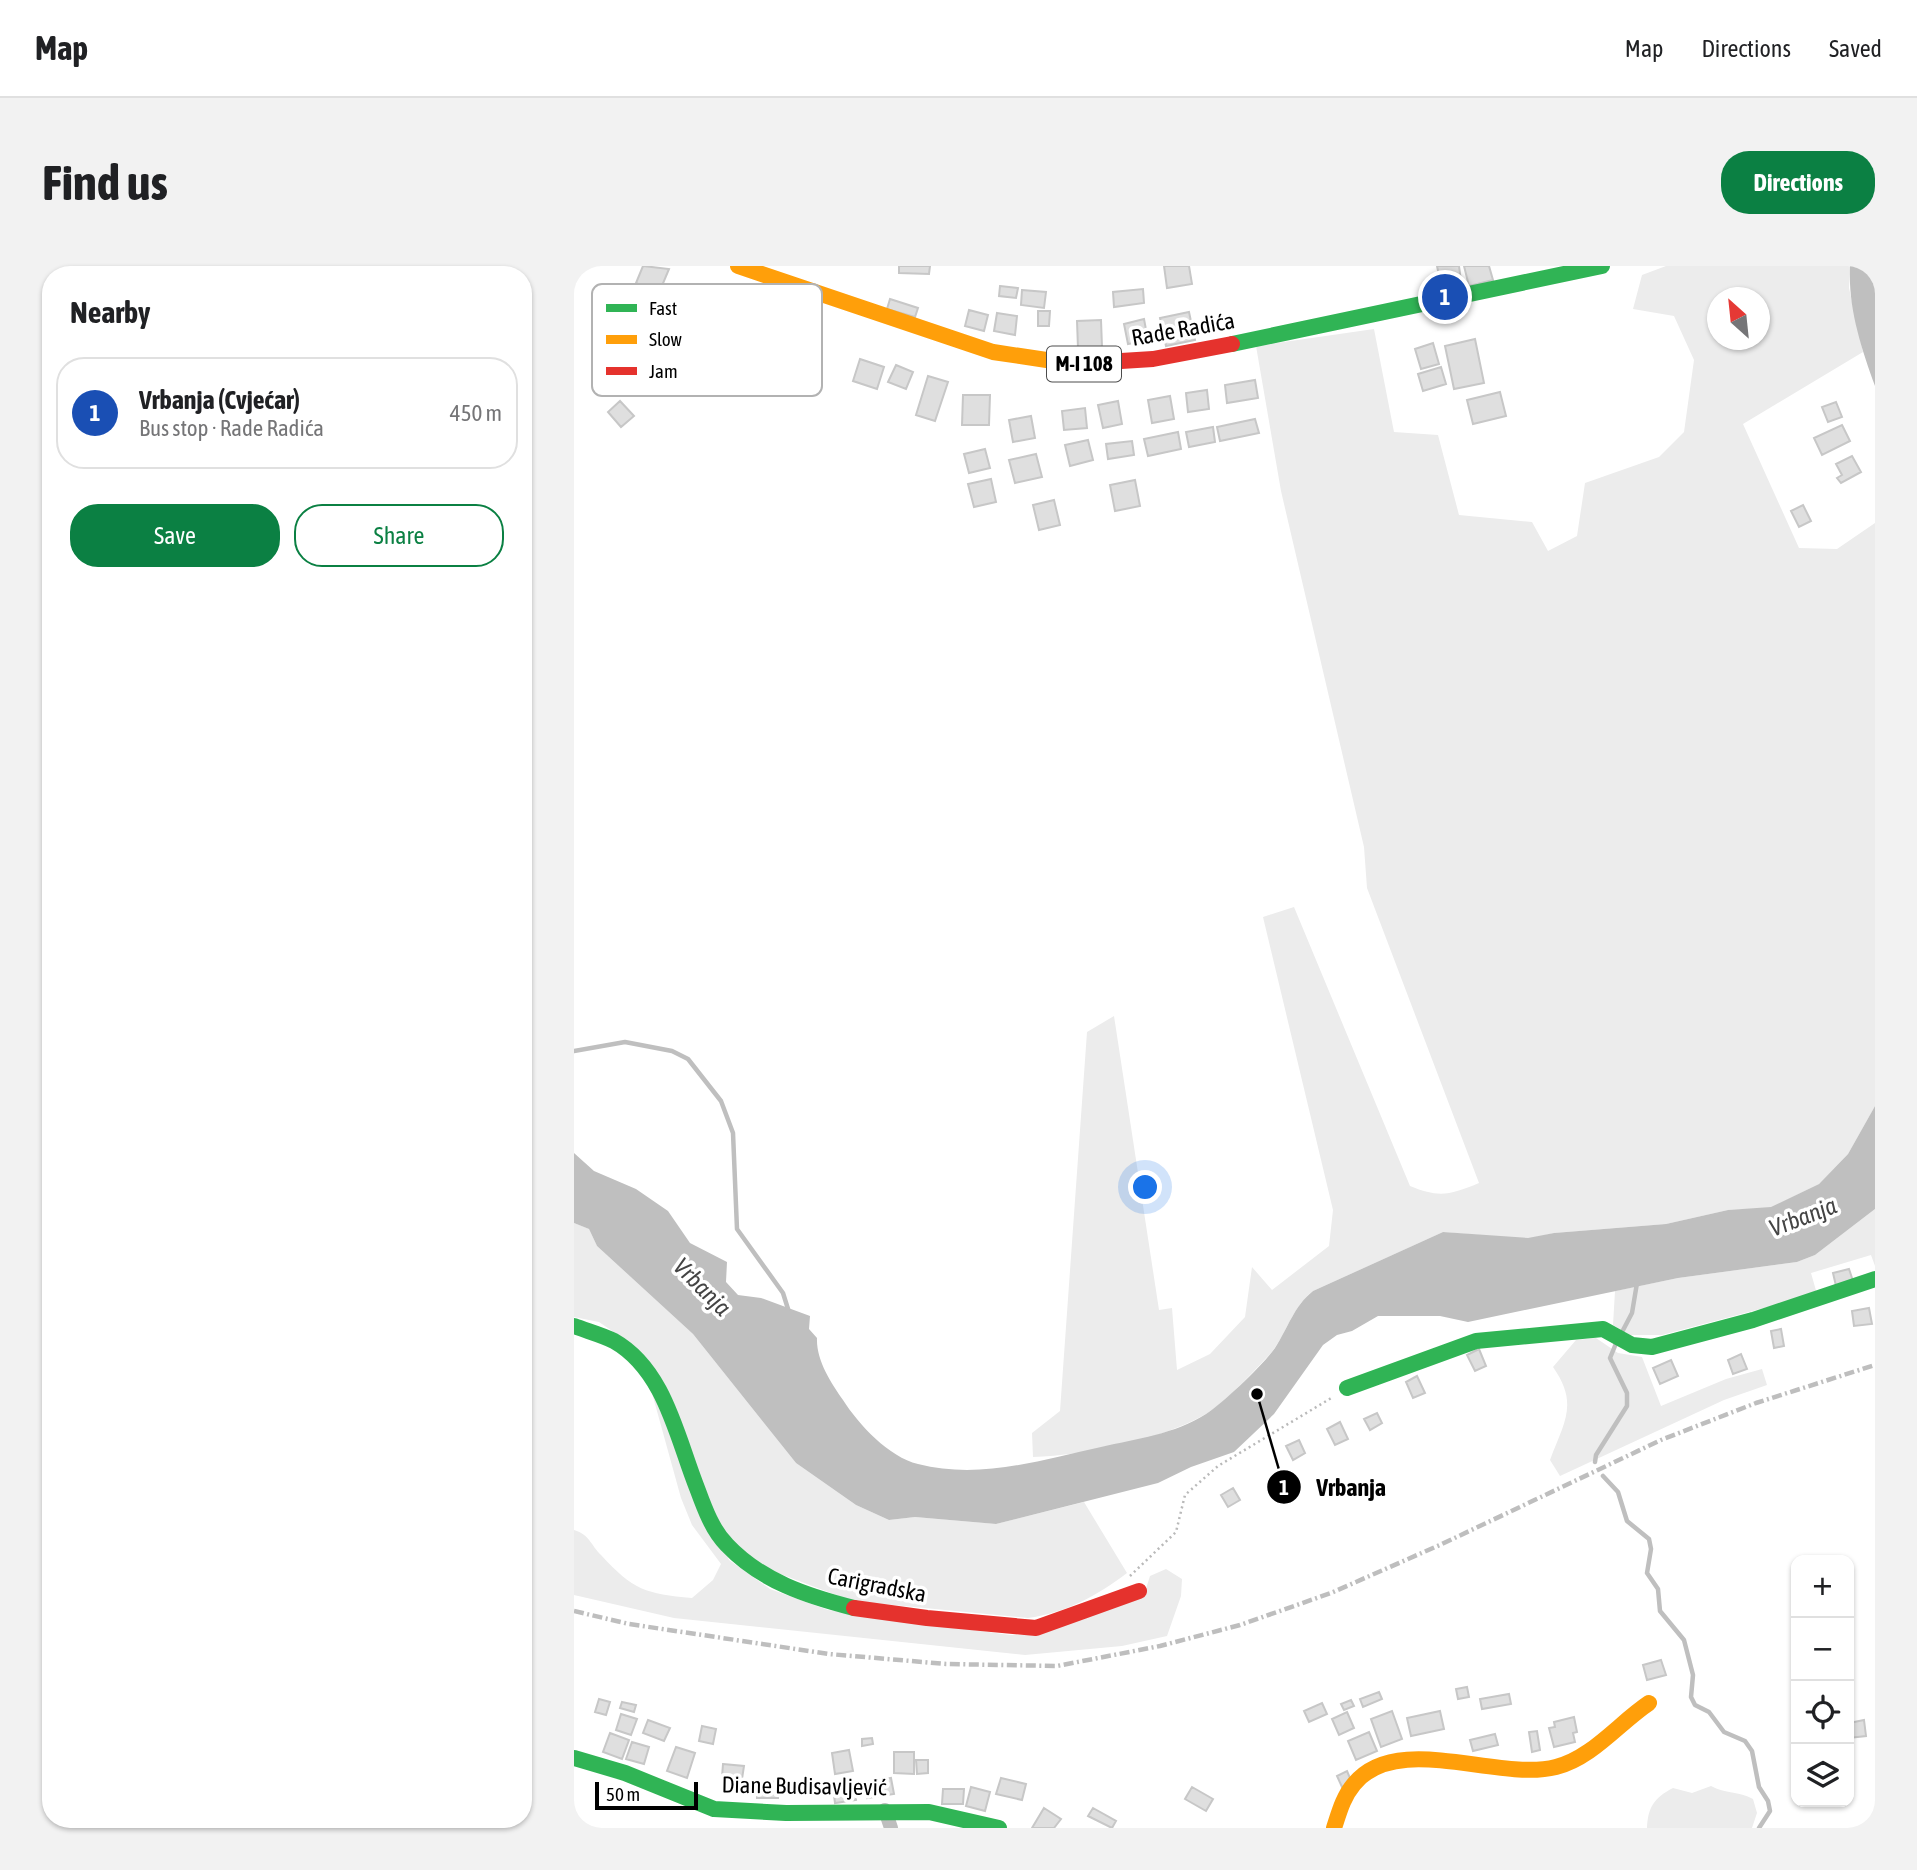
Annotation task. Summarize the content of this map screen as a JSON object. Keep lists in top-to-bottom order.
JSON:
{
  "streets": {
    "street": [
      "Rade Radića",
      "M-I 108",
      "Carigradska",
      "Diane Budisavljević"
    ]
  },
  "water": ["Vrbanja"],
  "places": ["Vrbanja"],
  "legend": ["Fast", "Slow", "Jam"],
  "scale_bar": "50 m",
  "north": "top left",
  "page": {
    "header": "Map",
    "nav": ["Map", "Directions", "Saved"],
    "buttons": [
      "Directions",
      ["Save", "Share"]
    ],
    "title": "Find us",
    "heading": "Nearby",
    "pins": "1",
    "list": [
      {
        "mark": "1",
        "name": "Vrbanja (Cvjećar)",
        "note": "Bus stop · Rade Radića",
        "value": "450 m"
      }
    ],
    "map_buttons": ["+", "−"],
    "scale": "50 m"
  }
}
